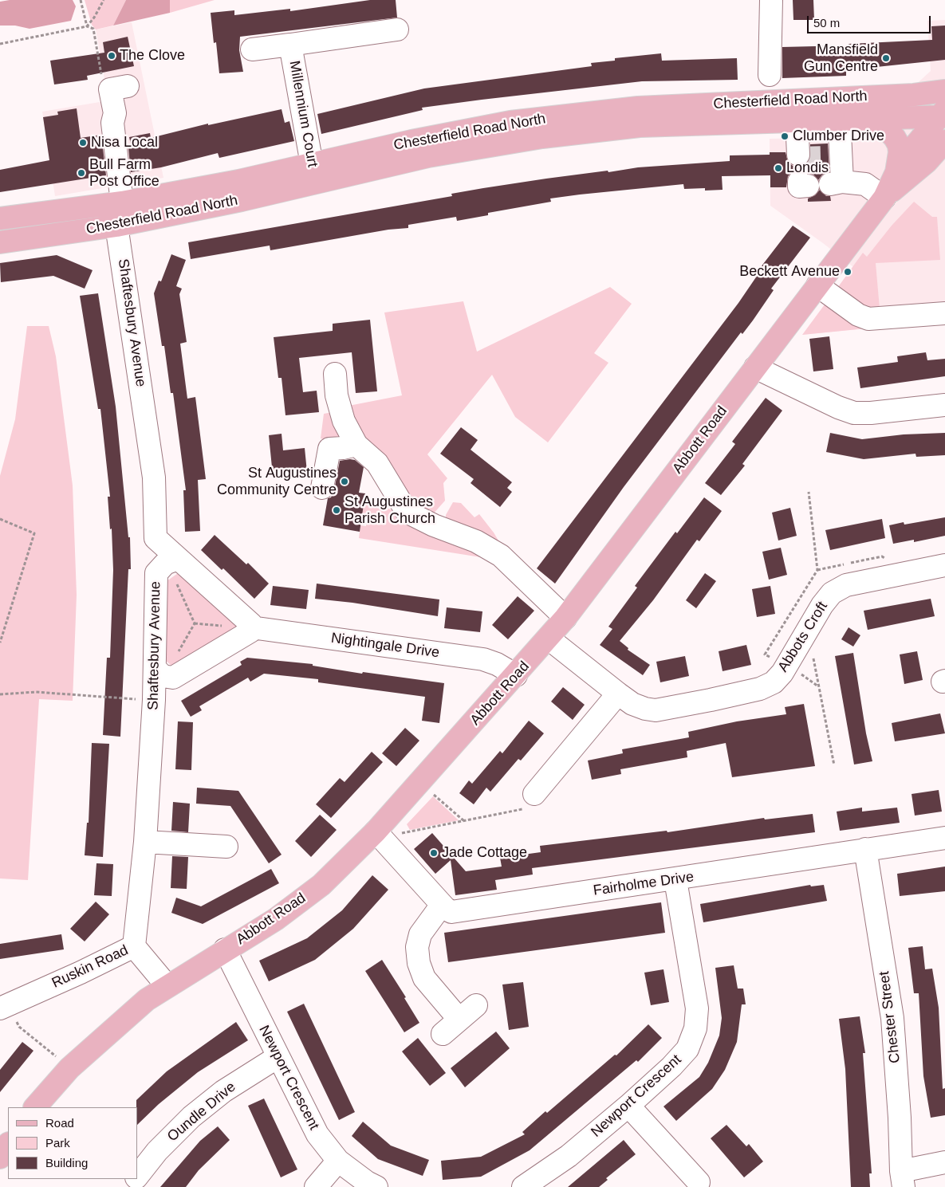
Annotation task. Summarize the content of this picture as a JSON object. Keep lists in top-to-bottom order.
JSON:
{
  "streets": {
    "main road": ["Chesterfield Road North", "Abbott Road"],
    "street": [
      "Millennium Court",
      "Shaftesbury Avenue",
      "Abbots Croft",
      "Nightingale Drive",
      "Fairholme Drive",
      "Ruskin Road",
      "Chester Street",
      "Newport Crescent",
      "Oundle Drive"
    ]
  },
  "crossings": [
    ["Chesterfield Road North", "Millennium Court"],
    ["Chesterfield Road North", "Shaftesbury Avenue"],
    ["Chesterfield Road North", "Abbott Road"],
    ["Shaftesbury Avenue", "Ruskin Road"],
    ["Abbott Road", "Abbots Croft"],
    ["Abbott Road", "Nightingale Drive"],
    ["Abbott Road", "Fairholme Drive"],
    ["Abbott Road", "Ruskin Road"],
    ["Abbott Road", "Newport Crescent"],
    ["Fairholme Drive", "Chester Street"],
    ["Fairholme Drive", "Newport Crescent"],
    ["Newport Crescent", "Oundle Drive"]
  ],
  "places": [
    "The Clove",
    "Mansfield Gun Centre",
    "Clumber Drive",
    "Nisa Local",
    "Londis",
    "Bull Farm Post Office",
    "Beckett Avenue",
    "St Augustines Community Centre",
    "St Augustines Parish Church",
    "Jade Cottage"
  ],
  "legend": ["Road", "Park", "Building"],
  "scale_bar": "50 m"
}
